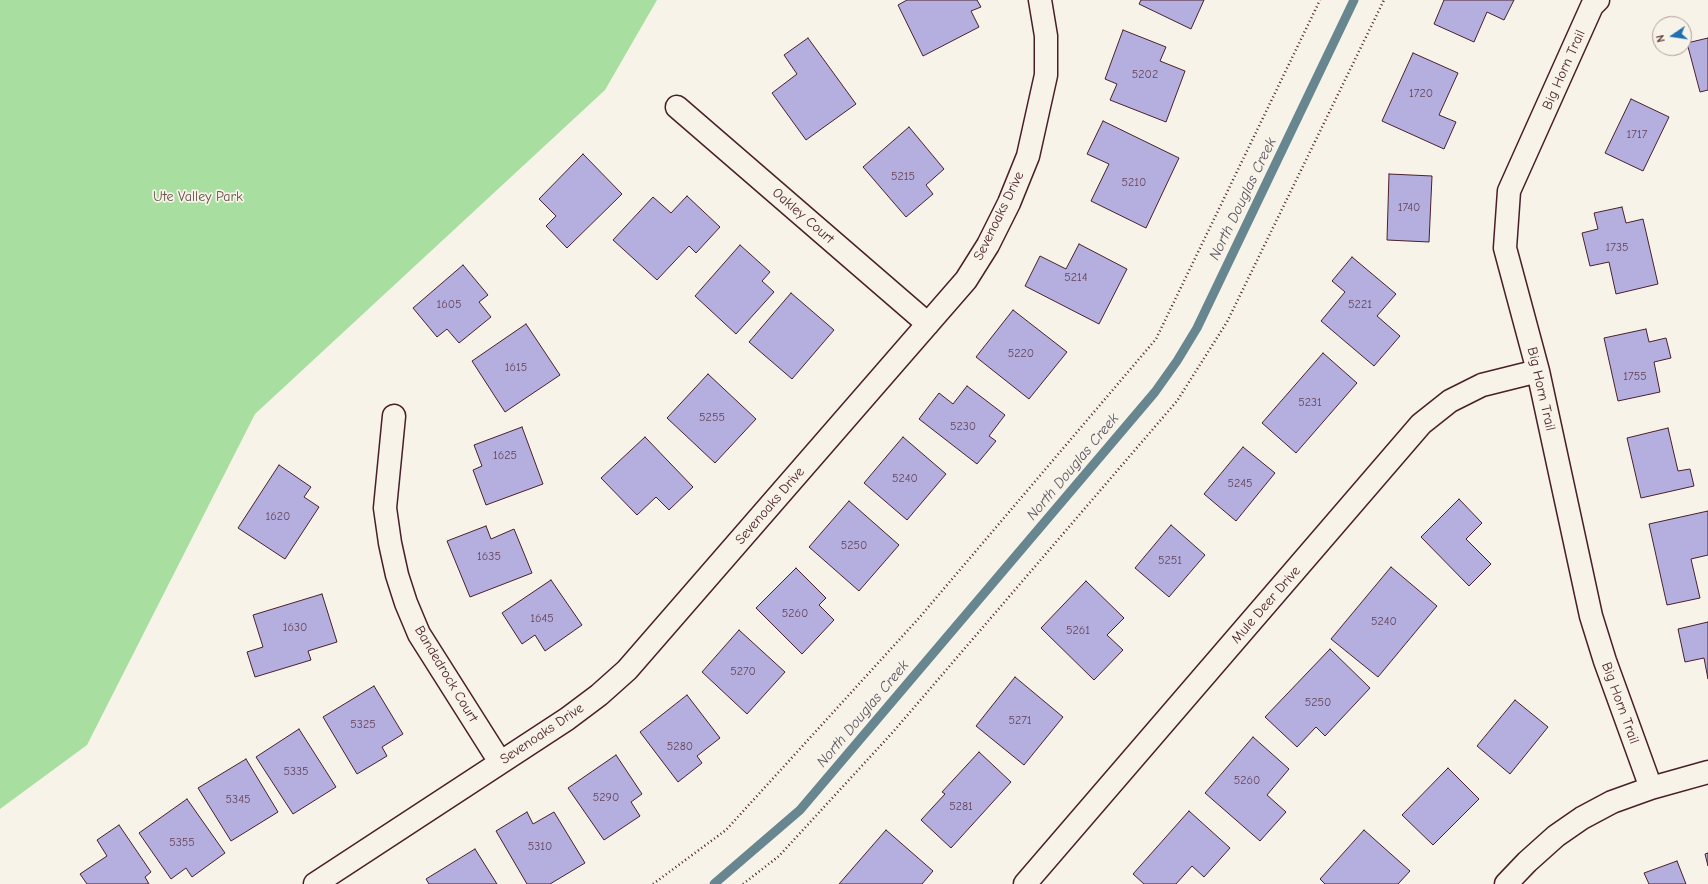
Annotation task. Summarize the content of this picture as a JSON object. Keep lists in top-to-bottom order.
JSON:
{
  "streets": {
    "street": [
      "Big Horn Trail",
      "Oakley Court",
      "Sevenoaks Drive",
      "Mule Deer Drive",
      "Bandedrock Court"
    ]
  },
  "crossings": [
    ["Big Horn Trail", "Mule Deer Drive"],
    ["Oakley Court", "Sevenoaks Drive"],
    ["Sevenoaks Drive", "Bandedrock Court"]
  ],
  "water": ["North Douglas Creek"],
  "parks": ["Ute Valley Park"],
  "house_numbers": [
    "5202",
    "1720",
    "1717",
    "5215",
    "5210",
    "1740",
    "1735",
    "5214",
    "1605",
    "5221",
    "5220",
    "1615",
    "1755",
    "5231",
    "5255",
    "5230",
    "1625",
    "5240",
    "5245",
    "1620",
    "5250",
    "1635",
    "5251",
    "5260",
    "1645",
    "5240",
    "1630",
    "5261",
    "5270",
    "5250",
    "5271",
    "5325",
    "5280",
    "5335",
    "5260",
    "5290",
    "5345",
    "5281",
    "5355",
    "5310"
  ],
  "north": "left"
}
